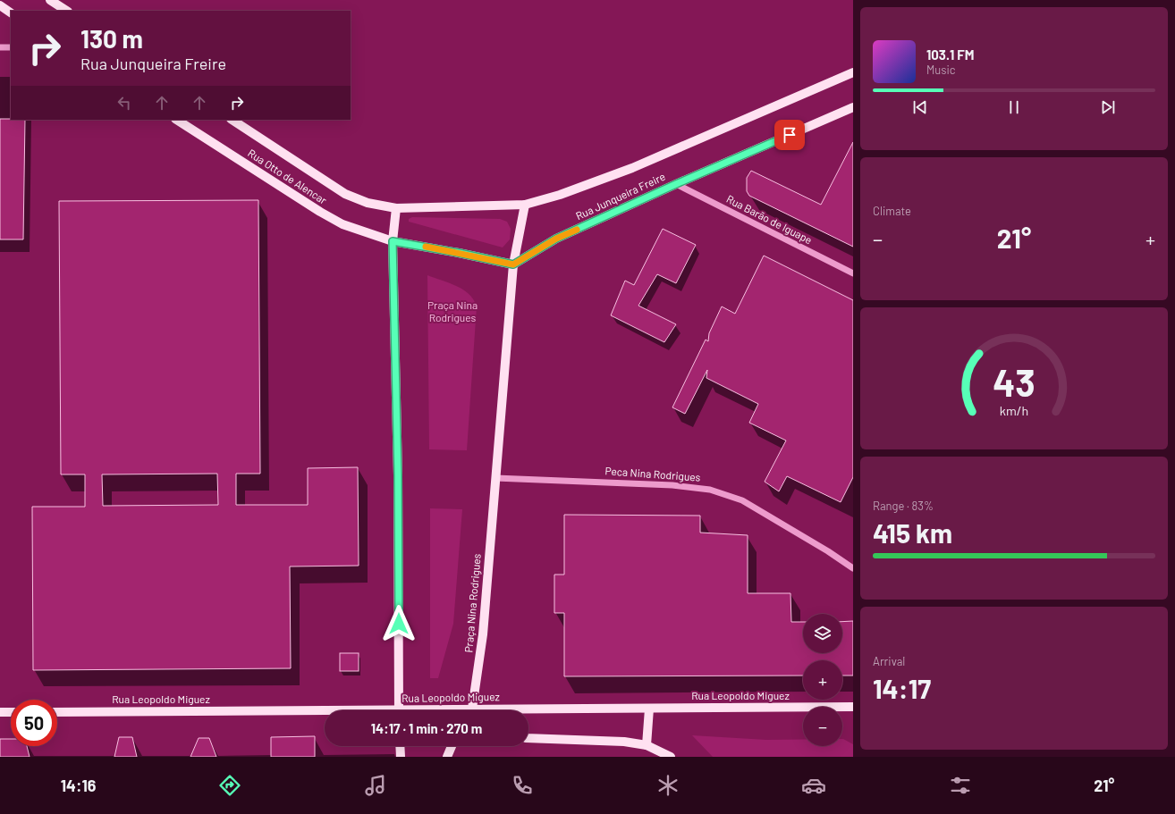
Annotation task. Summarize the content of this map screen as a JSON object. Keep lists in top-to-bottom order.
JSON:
{
  "streets": {
    "main road": [
      "Rua Otto de Alencar",
      "Rua Junqueira Freire",
      "Praça Nina Rodrigues",
      "Rua Leopoldo Miguez"
    ],
    "street": ["Rua Barão de Iguape", "Peca Nina Rodrigues"]
  },
  "crossings": [
    ["Rua Otto de Alencar", "Rua Junqueira Freire"],
    ["Rua Junqueira Freire", "Rua Barão de Iguape"],
    ["Rua Junqueira Freire", "Praça Nina Rodrigues"],
    ["Peca Nina Rodrigues", "Praça Nina Rodrigues"]
  ],
  "parks": ["Praça Nina Rodrigues"],
  "page": {
    "turn": ["130 m", "Rua Junqueira Freire"],
    "song": ["103.1 FM", "Music"],
    "tile": [
      "Climate",
      ["Range · 83%", "415 km"],
      ["Arrival", "14:17"]
    ],
    "heat": ["−", "21°", "+"],
    "map_buttons": ["+", "−"],
    "limit": "50",
    "trip": "14:17 · 1 min · 270 m",
    "tabs": ["14:16", "21°"],
    "gauge": ["43", "km/h"]
  }
}
